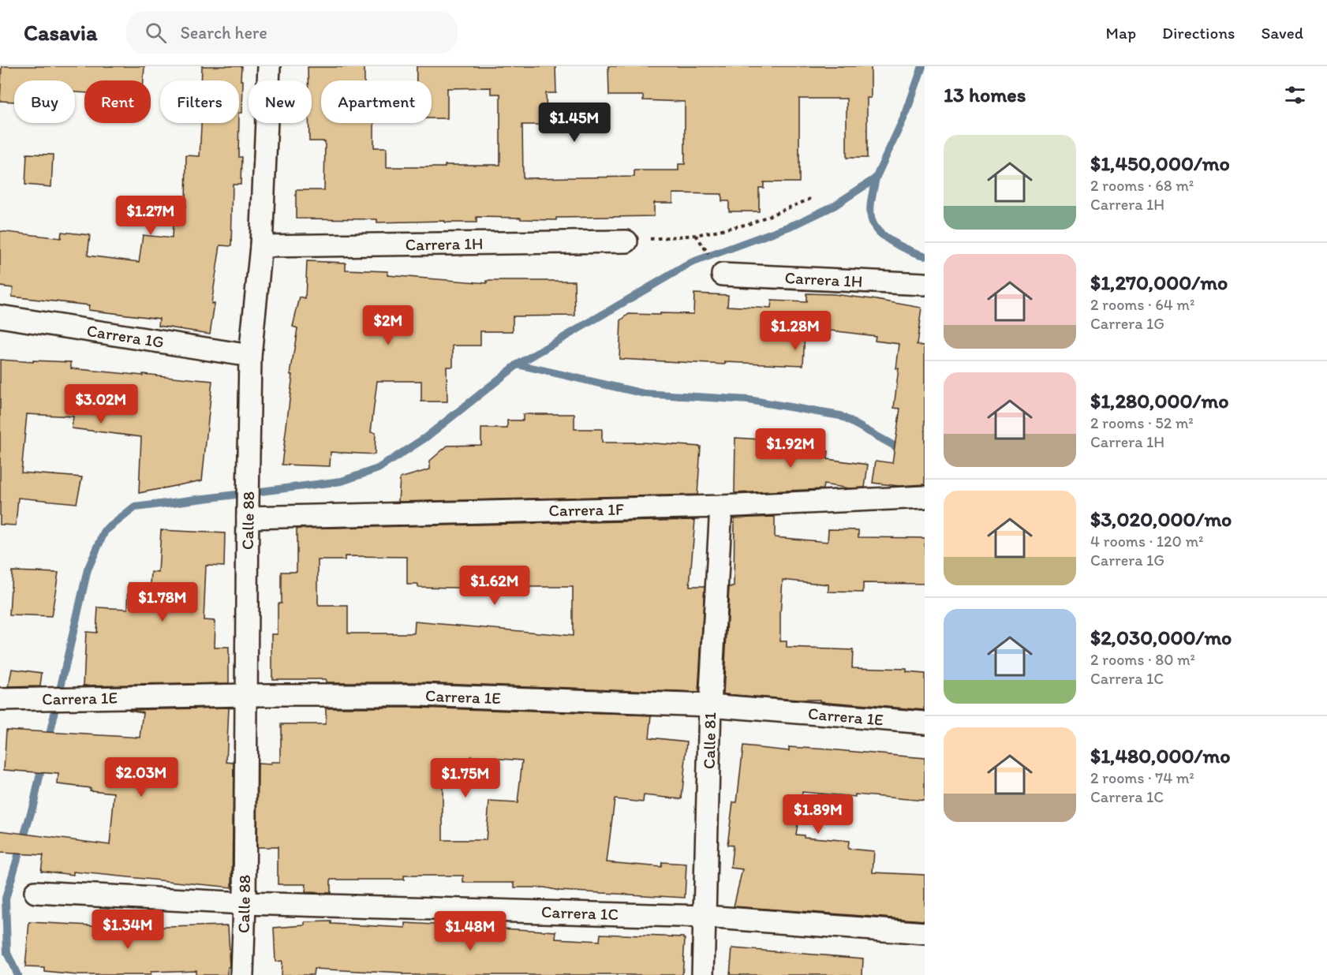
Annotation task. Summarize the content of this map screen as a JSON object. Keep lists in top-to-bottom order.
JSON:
{
  "streets": {
    "street": [
      "Carrera 1H",
      "Carrera 1G",
      "Carrera 1F",
      "Calle 88",
      "Carrera 1E",
      "Calle 81",
      "Carrera 1C"
    ]
  },
  "crossings": [
    ["Carrera 1H", "Calle 88"],
    ["Carrera 1G", "Calle 88"],
    ["Carrera 1F", "Calle 88"],
    ["Carrera 1F", "Calle 81"],
    ["Calle 88", "Carrera 1E"],
    ["Calle 88", "Carrera 1C"],
    ["Carrera 1E", "Calle 81"],
    ["Calle 81", "Carrera 1C"]
  ],
  "page": {
    "header": "Casavia",
    "search": "Search here",
    "nav": ["Map", "Directions", "Saved"],
    "heading": "13 homes",
    "chip": [
      "Buy",
      "Rent",
      "Filters",
      "New",
      "Apartment"
    ],
    "price": [
      "$1.45M",
      "$1.27M",
      "$2M",
      "$1.28M",
      "$3.02M",
      "$1.92M",
      "$1.62M",
      "$1.78M",
      "$2.03M",
      "$1.75M",
      "$1.89M",
      "$1.34M",
      "$1.48M"
    ],
    "list": [
      {
        "name": "$1,450,000/mo",
        "note": "2 rooms · 68 m² · Carrera 1H"
      },
      {
        "name": "$1,270,000/mo",
        "note": "2 rooms · 64 m² · Carrera 1G"
      },
      {
        "name": "$1,280,000/mo",
        "note": "2 rooms · 52 m² · Carrera 1H"
      },
      {
        "name": "$3,020,000/mo",
        "note": "4 rooms · 120 m² · Carrera 1G"
      },
      {
        "name": "$2,030,000/mo",
        "note": "2 rooms · 80 m² · Carrera 1C"
      },
      {
        "name": "$1,480,000/mo",
        "note": "2 rooms · 74 m² · Carrera 1C"
      }
    ]
  }
}
